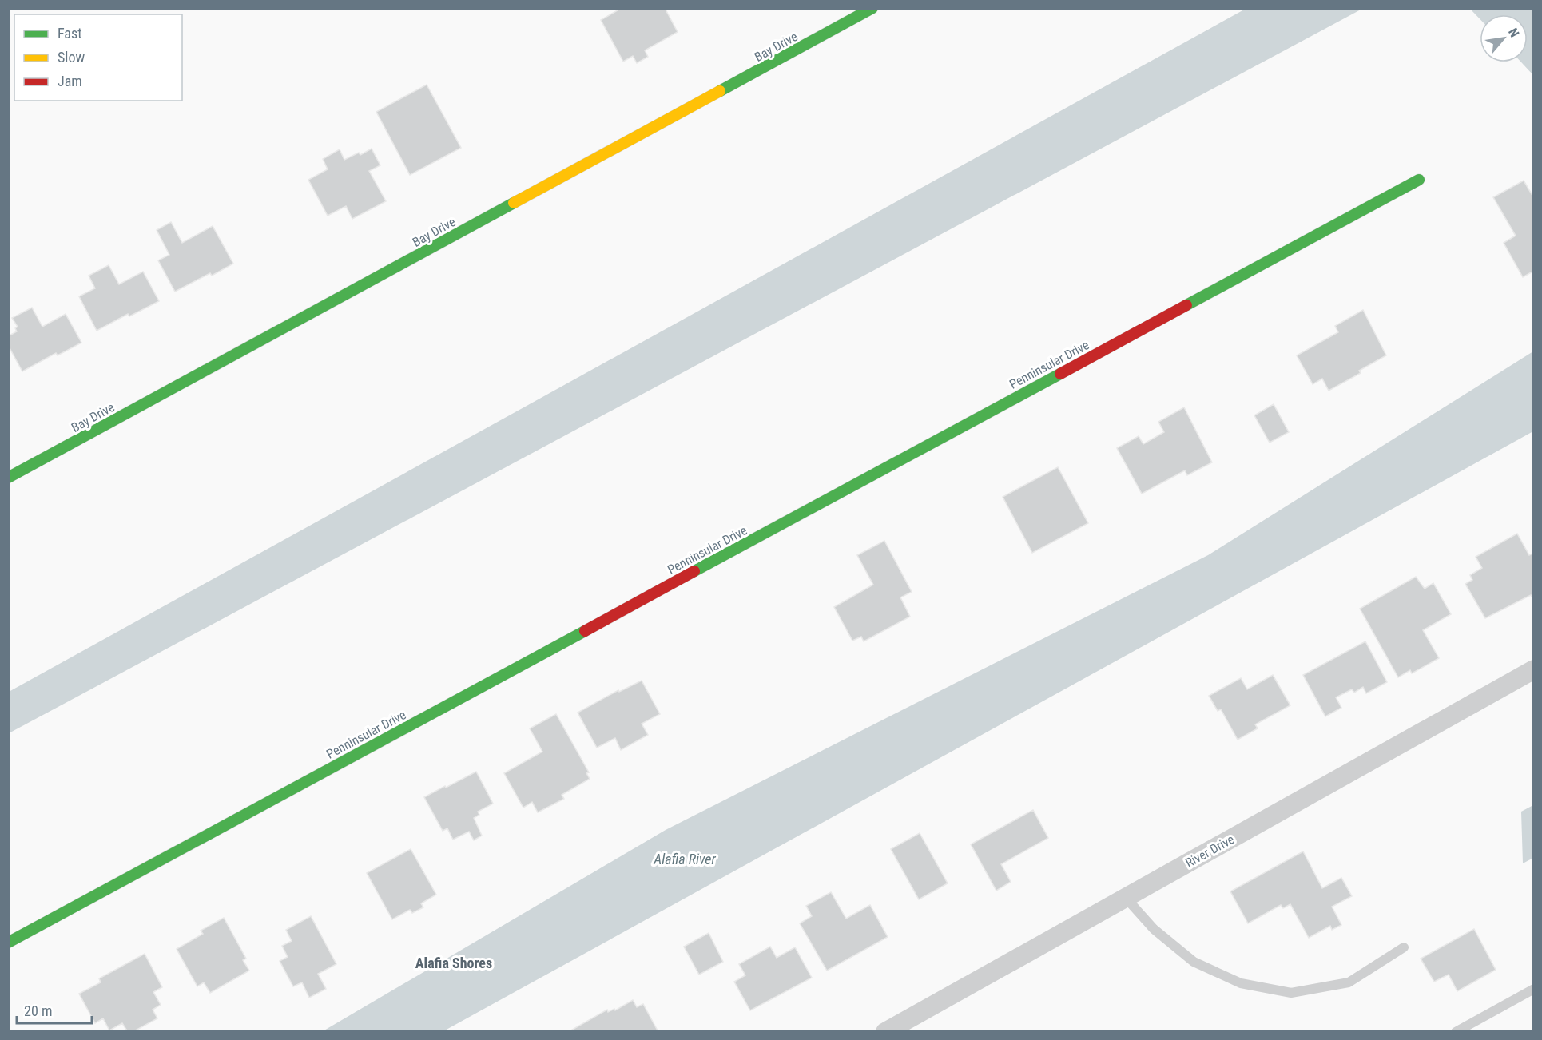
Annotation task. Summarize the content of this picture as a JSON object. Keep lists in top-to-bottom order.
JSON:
{
  "streets": {
    "street": ["Bay Drive", "Penninsular Drive", "River Drive"]
  },
  "districts": ["Alafia Shores"],
  "water": ["Alafia River"],
  "legend": ["Fast", "Slow", "Jam"],
  "scale_bar": "20 m",
  "north": "top right"
}
